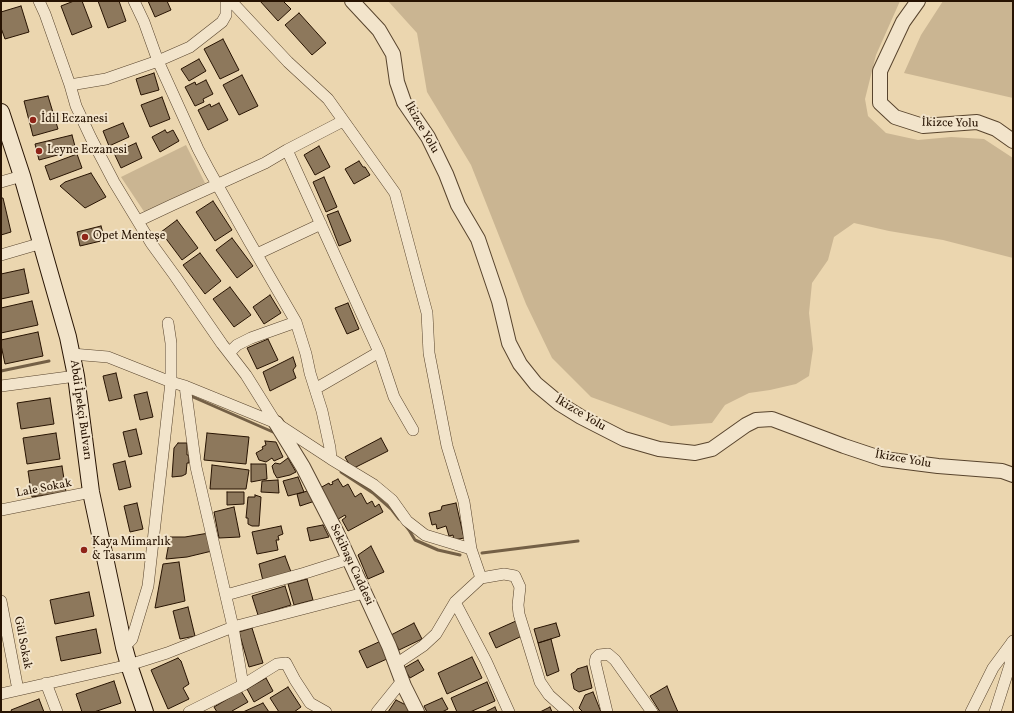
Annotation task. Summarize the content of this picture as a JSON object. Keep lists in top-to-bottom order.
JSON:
{
  "streets": {
    "main road": ["Abdi İpekçi Bulvarı"],
    "street": [
      "İkizce Yolu",
      "Lale Sokak",
      "Sekibaşı Caddesi",
      "Gül Sokak"
    ]
  },
  "crossings": [
    ["Abdi İpekçi Bulvarı", "Lale Sokak"]
  ],
  "places": [
    "İdil Eczanesi",
    "Leyne Eczanesi",
    "Opet Menteşe",
    "Kaya Mimarlık & Tasarım"
  ]
}
